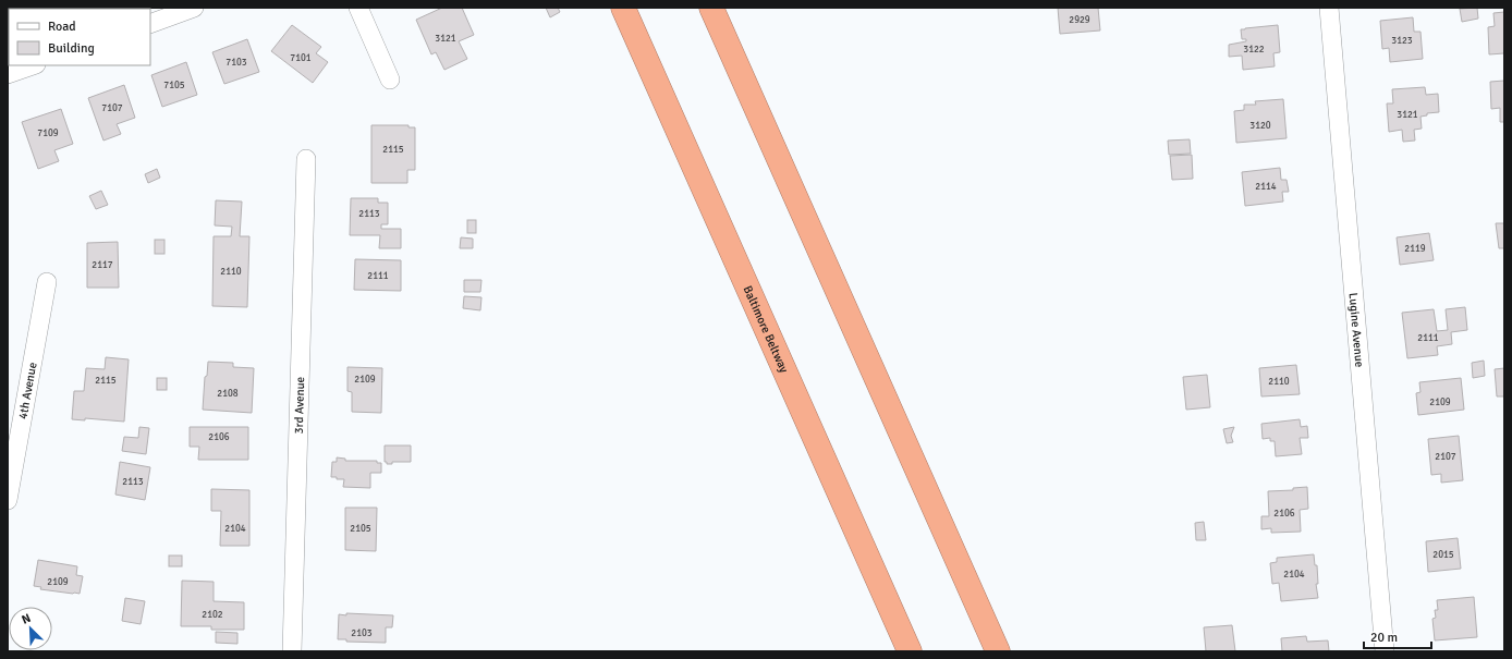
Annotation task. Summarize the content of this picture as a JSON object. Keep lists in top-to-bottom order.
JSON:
{
  "streets": {
    "highway": ["Baltimore Beltway"],
    "street": ["Lugine Avenue", "4th Avenue", "3rd Avenue"]
  },
  "house_numbers": [
    "2929",
    "3121",
    "3123",
    "3122",
    "7101",
    "7103",
    "7105",
    "7107",
    "3121",
    "3120",
    "7109",
    "2115",
    "2114",
    "2113",
    "2119",
    "2117",
    "2110",
    "2111",
    "2111",
    "2109",
    "2115",
    "2110",
    "2108",
    "2109",
    "2106",
    "2107",
    "2113",
    "2106",
    "2104",
    "2105",
    "2015",
    "2104",
    "2109",
    "2102",
    "2103"
  ],
  "legend": ["Road", "Building"],
  "scale_bar": "20 m",
  "north": "top left"
}
